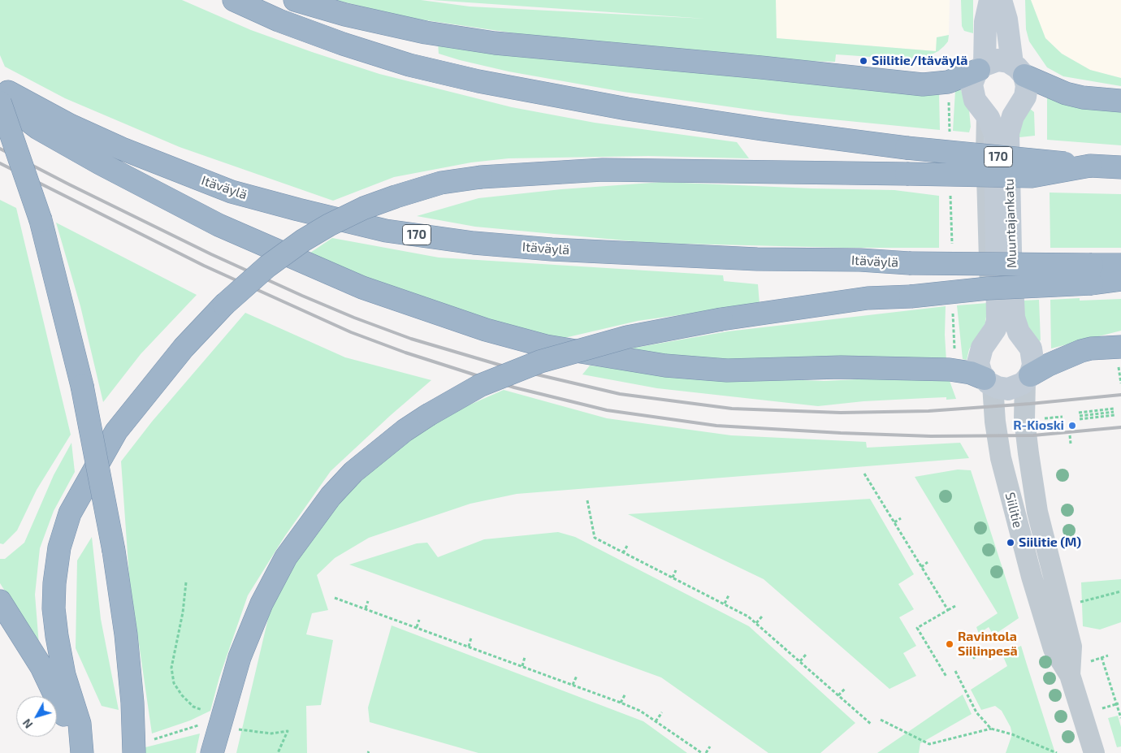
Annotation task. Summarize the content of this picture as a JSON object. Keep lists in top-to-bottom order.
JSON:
{
  "streets": {
    "highway": ["170", "Itäväylä"],
    "main road": ["Muuntajankatu"],
    "street": ["Siilitie"]
  },
  "crossings": [
    ["Muuntajankatu", "Siilitie"]
  ],
  "places": [
    "Siilitie/Itäväylä",
    "R-Kioski",
    "Siilitie (M)",
    "Ravintola Siilinpesä"
  ],
  "north": "bottom left"
}
